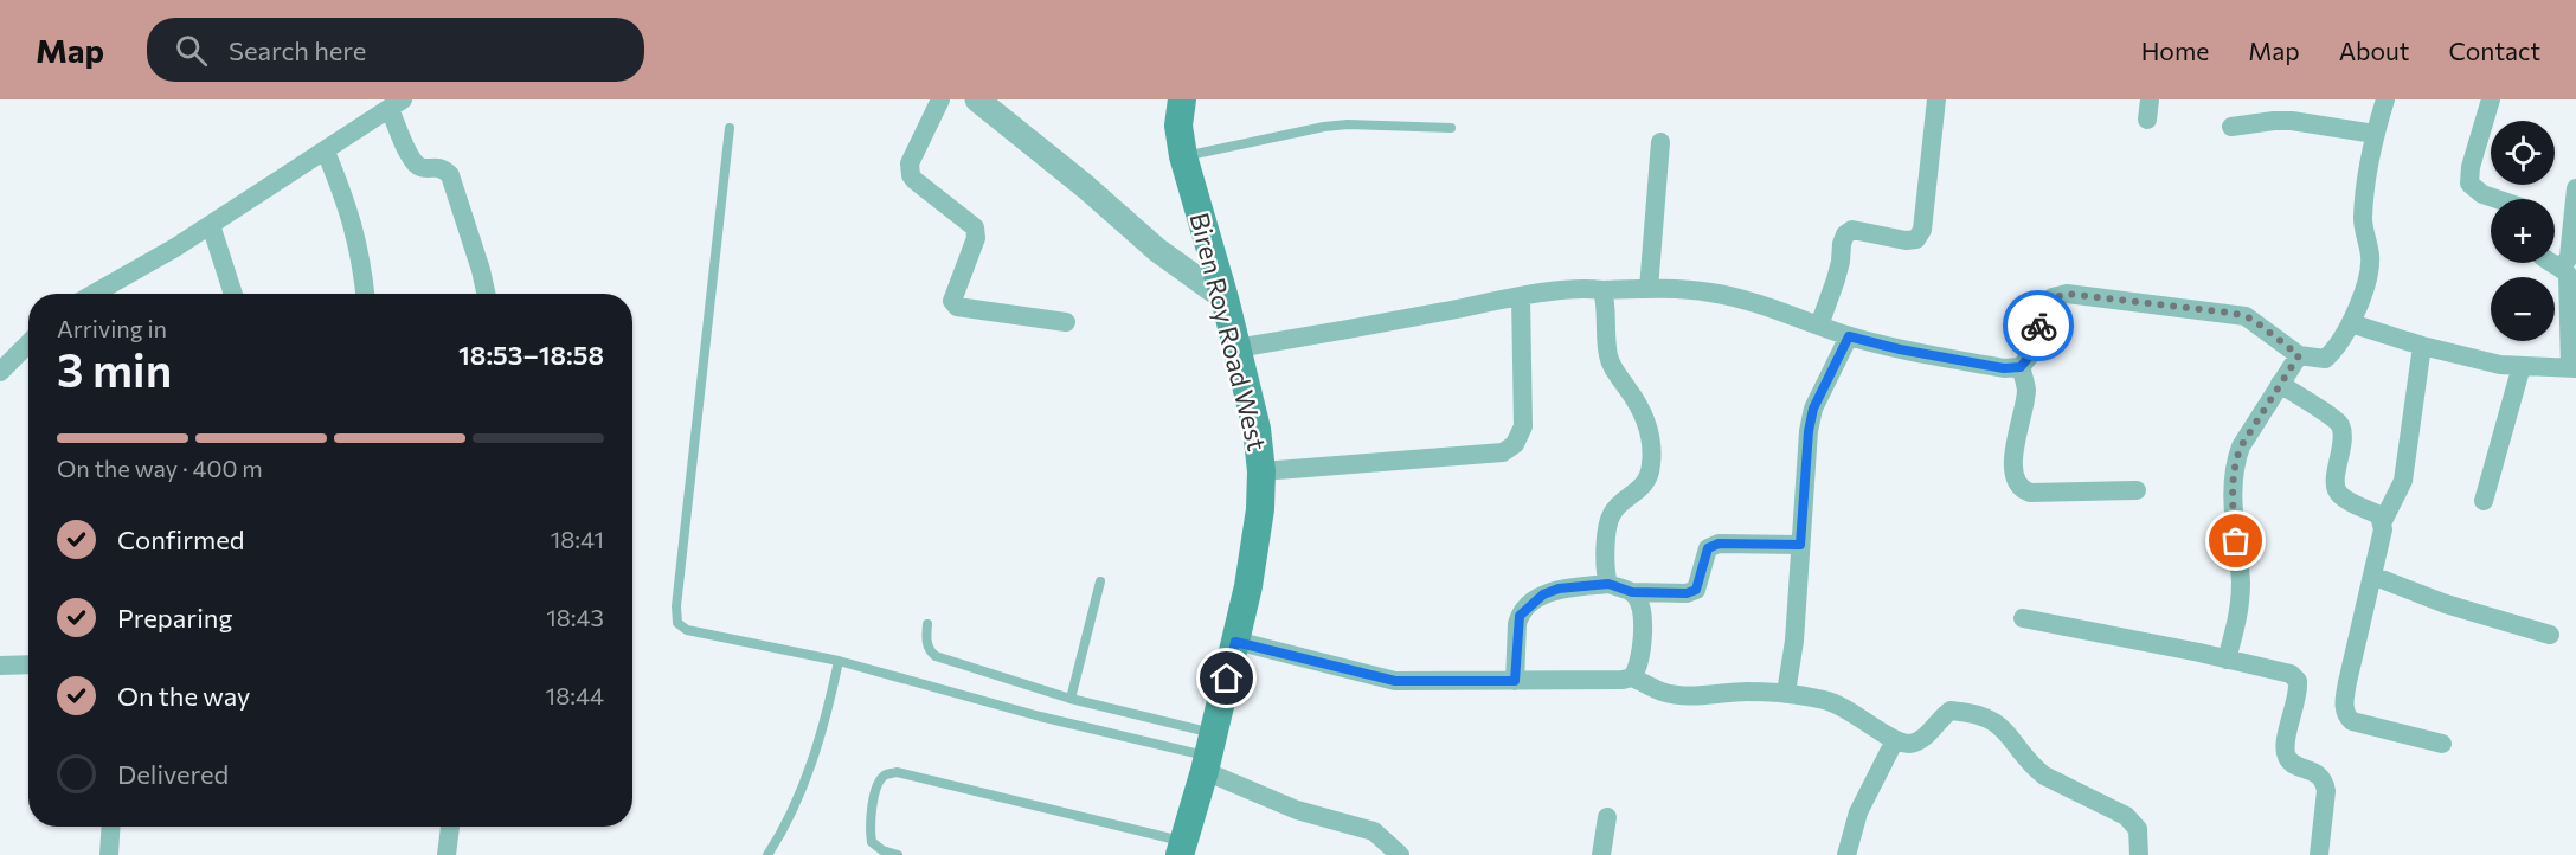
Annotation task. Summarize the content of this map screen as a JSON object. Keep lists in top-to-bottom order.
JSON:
{
  "streets": {
    "main road": ["Biren Roy Road West"]
  },
  "page": {
    "header": "Map",
    "search": "Search here",
    "nav": [
      "Home",
      "Map",
      "About",
      "Contact"
    ],
    "map_buttons": ["+", "−"],
    "heading": ["3 min", "Arriving in", "18:53–18:58"],
    "bar": "On the way · 400 m",
    "list": [
      ["Confirmed", "18:41"],
      ["Preparing", "18:43"],
      ["On the way", "18:44"],
      "Delivered"
    ]
  }
}
